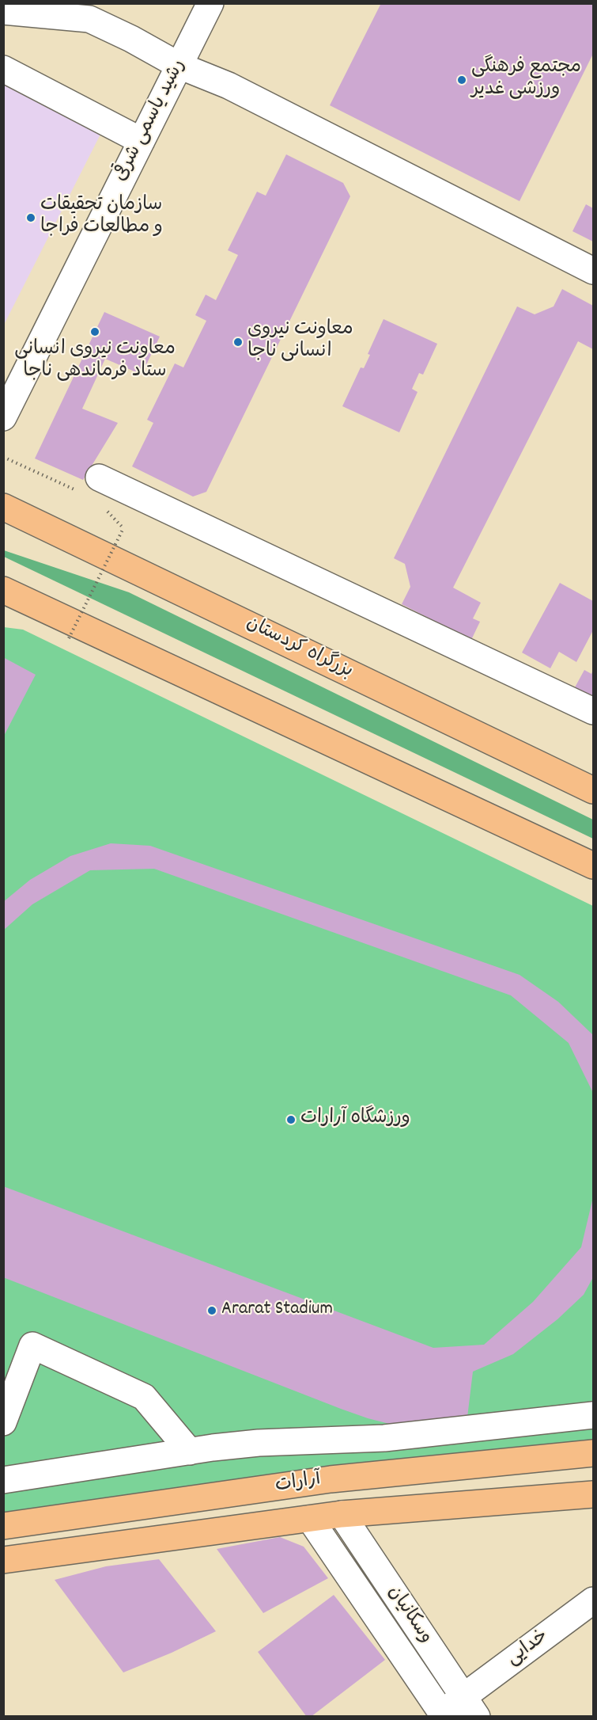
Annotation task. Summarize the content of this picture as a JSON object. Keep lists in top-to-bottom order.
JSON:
{
  "streets": {
    "main road": ["بزرگراه کردستان", "آرارات"],
    "street": ["رشید یاسمی شرقی", "وسکانیان", "خدایی"]
  },
  "crossings": [
    ["آرارات", "وسکانیان"],
    ["وسکانیان", "خدایی"]
  ],
  "places": [
    "مجتمع فرهنگی ورزشی غدیر",
    "سازمان تحقیقات و مطالعات فراجا",
    "معاونت نیروی انسانی ستاد فرماندهی ناجا",
    "معاونت نیروی انسانی ناجا",
    "ورزشگاه آرارات",
    "Ararat Stadium"
  ]
}
